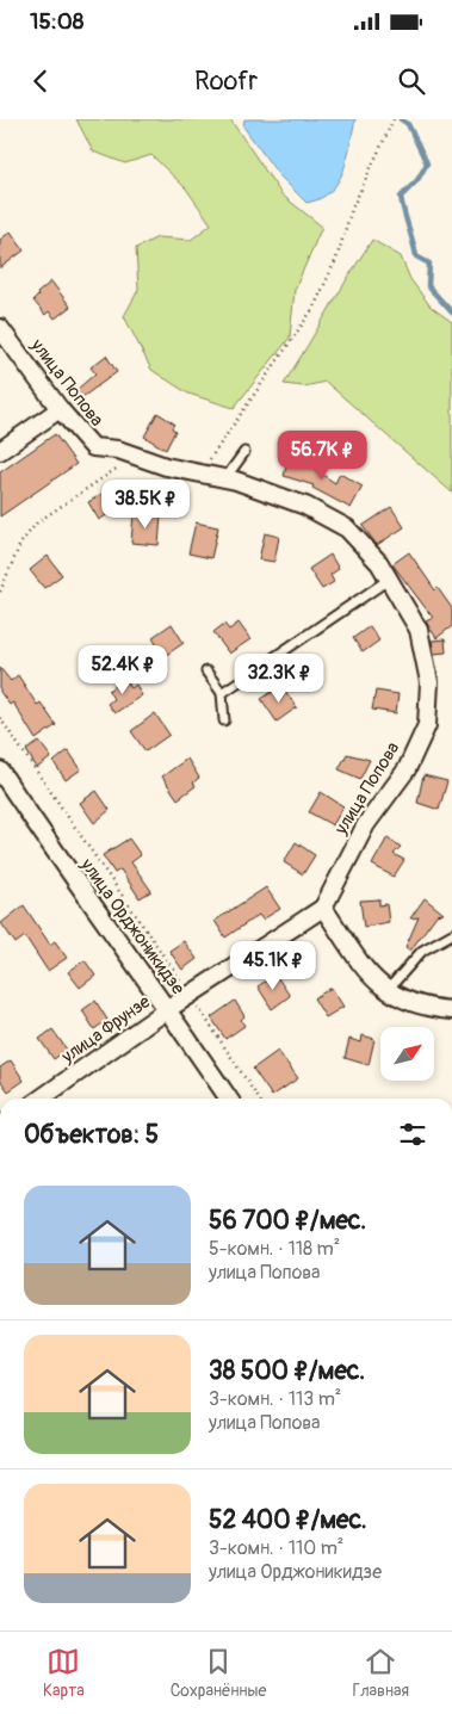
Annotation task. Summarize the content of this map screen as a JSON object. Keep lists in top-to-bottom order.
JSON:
{
  "streets": {
    "street": ["улица Попова", "улица Орджоникидзе", "улица Фрунзе"]
  },
  "crossings": [
    ["улица Попова", "улица Фрунзе"],
    ["улица Орджоникидзе", "улица Фрунзе"]
  ],
  "north": "top right",
  "page": {
    "status": "15:08",
    "header": "Roofr",
    "price": [
      "56.7K ₽",
      "38.5K ₽",
      "52.4K ₽",
      "32.3K ₽",
      "45.1K ₽"
    ],
    "heading": "Объектов: 5",
    "list": [
      {
        "name": "56 700 ₽/мес.",
        "note": "5-комн. · 118 m² · улица Попова"
      },
      {
        "name": "38 500 ₽/мес.",
        "note": "3-комн. · 113 m² · улица Попова"
      },
      {
        "name": "52 400 ₽/мес.",
        "note": "3-комн. · 110 m² · улица Орджоникидзе"
      }
    ],
    "tabs": ["Карта", "Сохранённые", "Главная"]
  }
}
